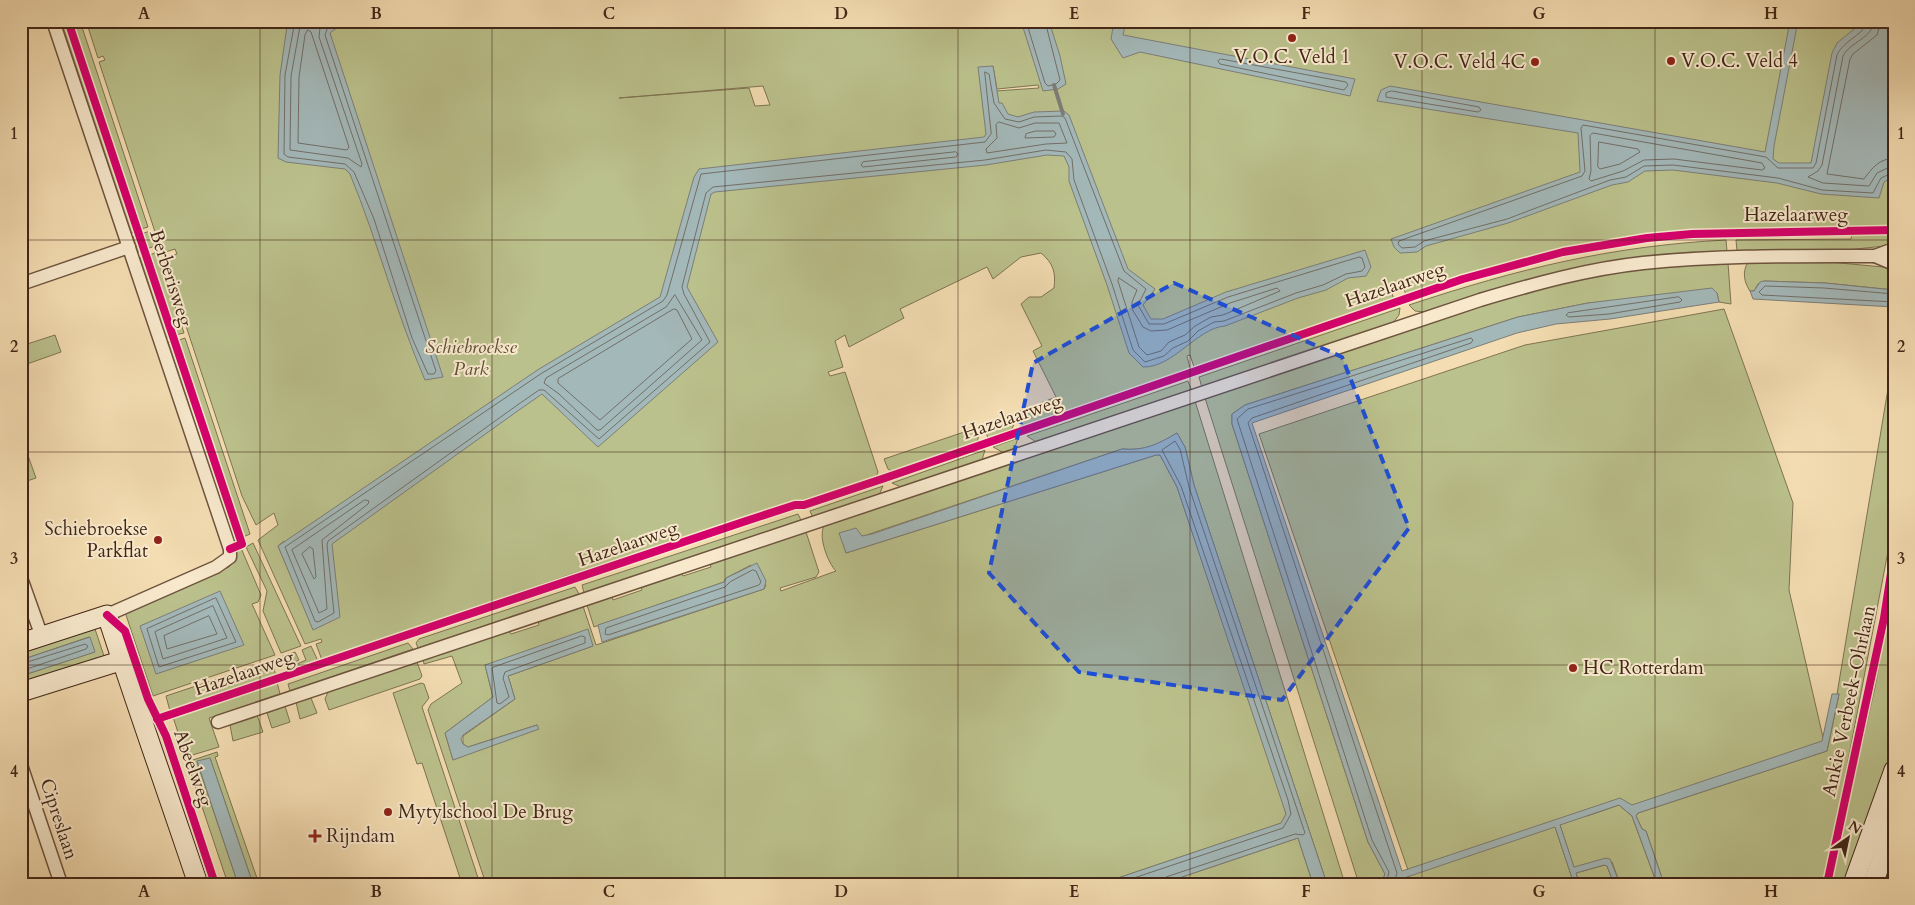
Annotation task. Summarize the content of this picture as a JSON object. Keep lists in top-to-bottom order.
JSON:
{
  "streets": {
    "street": [
      "Hazelaarweg",
      "Berberisweg",
      "Abeelweg",
      "Cipreslaan"
    ],
    "cycle path": ["Ankie Verbeek-Ohrlaan"]
  },
  "crossings": [
    ["Berberisweg", "Abeelweg"]
  ],
  "parks": ["Schiebroekse Park"],
  "places": {
    "other": [
      "V.O.C. Veld 1",
      "V.O.C. Veld 4",
      "V.O.C. Veld 4C",
      "Schiebroekse Parkflat",
      "HC Rotterdam",
      "Mytylschool De Brug"
    ],
    "health": ["Rijndam"]
  },
  "north": "top right",
  "grid": {
    "columns": [
      "A",
      "B",
      "C",
      "D",
      "E",
      "F",
      "G",
      "H"
    ],
    "rows": [
      "1",
      "2",
      "3",
      "4"
    ]
  }
}
